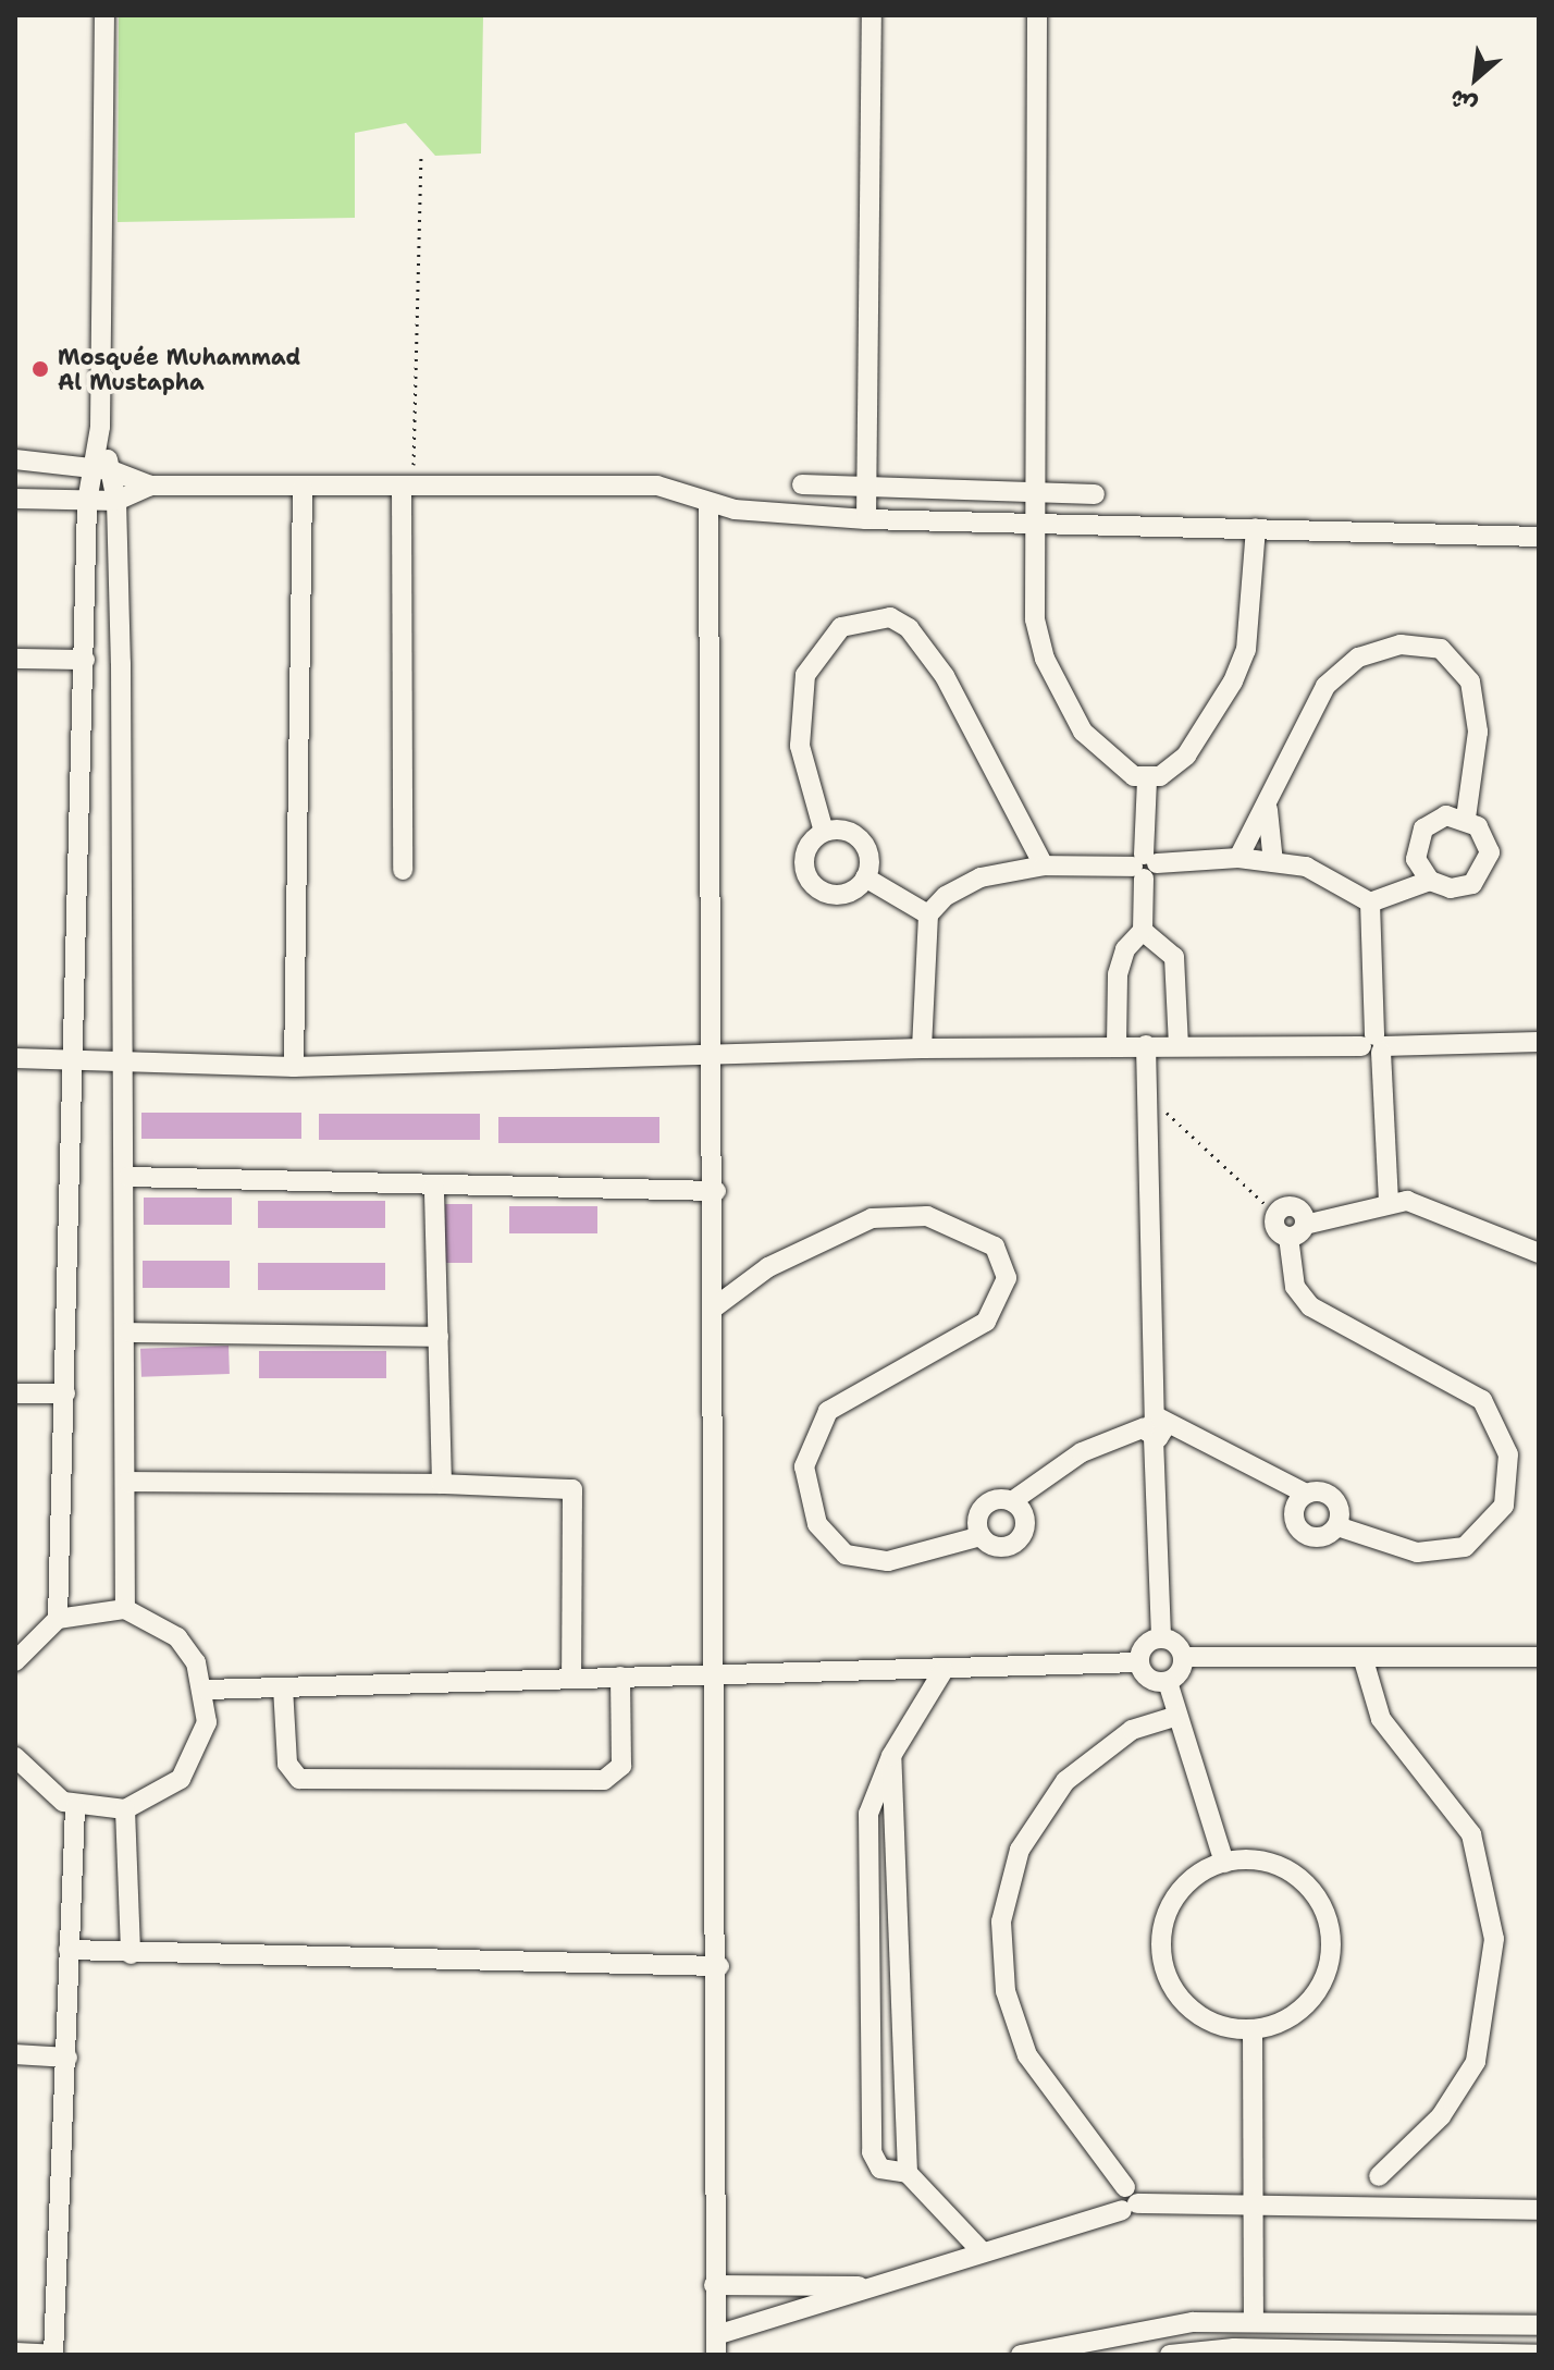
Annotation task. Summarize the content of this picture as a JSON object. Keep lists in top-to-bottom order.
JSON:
{
  "places": ["Mosquée Muhammad Al Mustapha"],
  "north": "bottom left"
}
